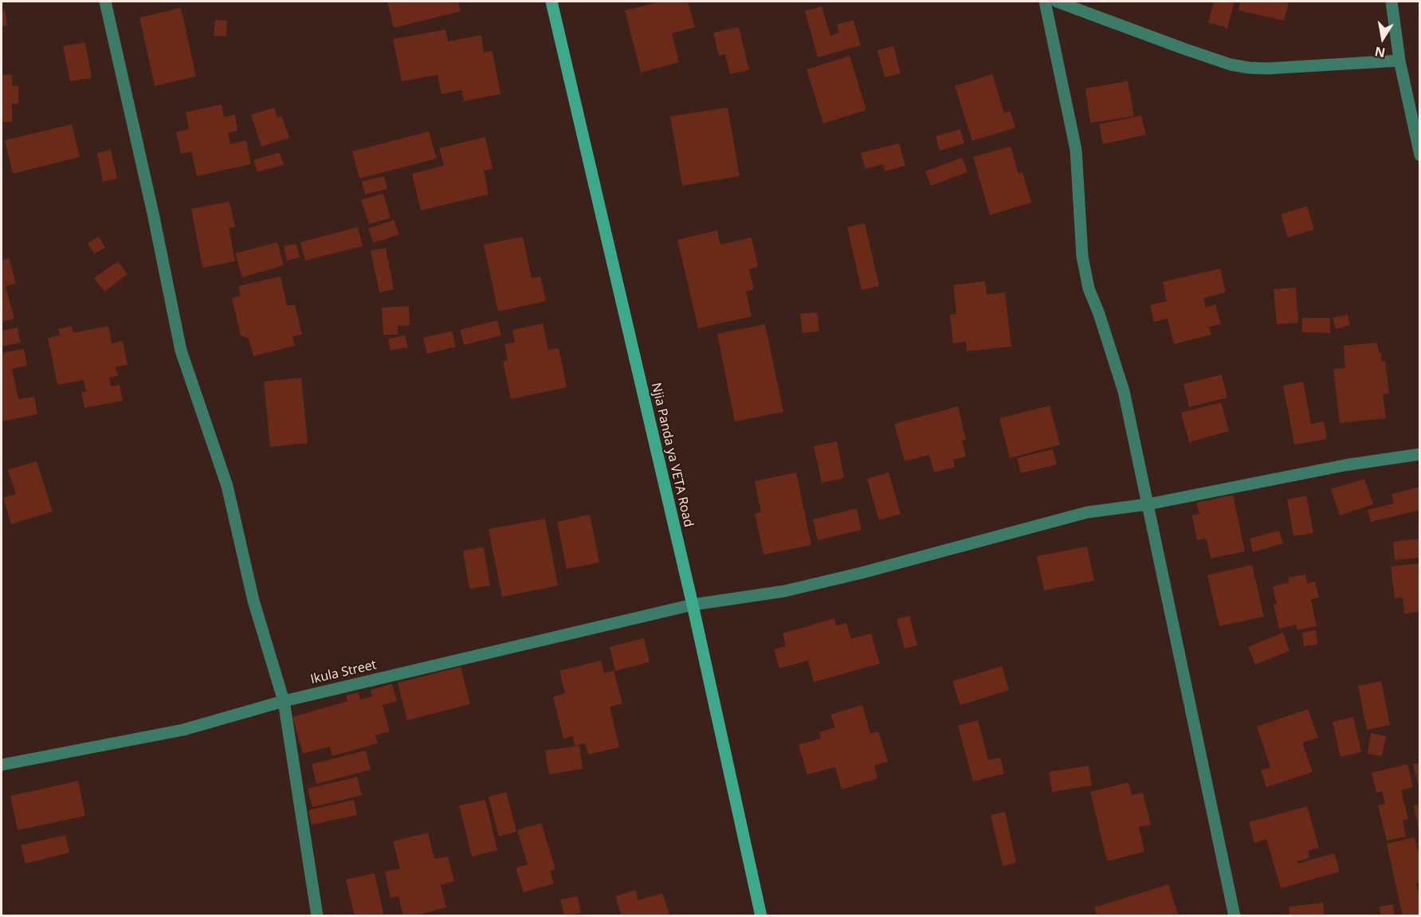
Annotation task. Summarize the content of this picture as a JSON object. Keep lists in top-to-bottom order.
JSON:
{
  "streets": {
    "street": ["Njia Panda ya VETA Road", "Ikula Street"]
  },
  "crossings": [
    ["Njia Panda ya VETA Road", "Ikula Street"]
  ],
  "north": "bottom"
}
